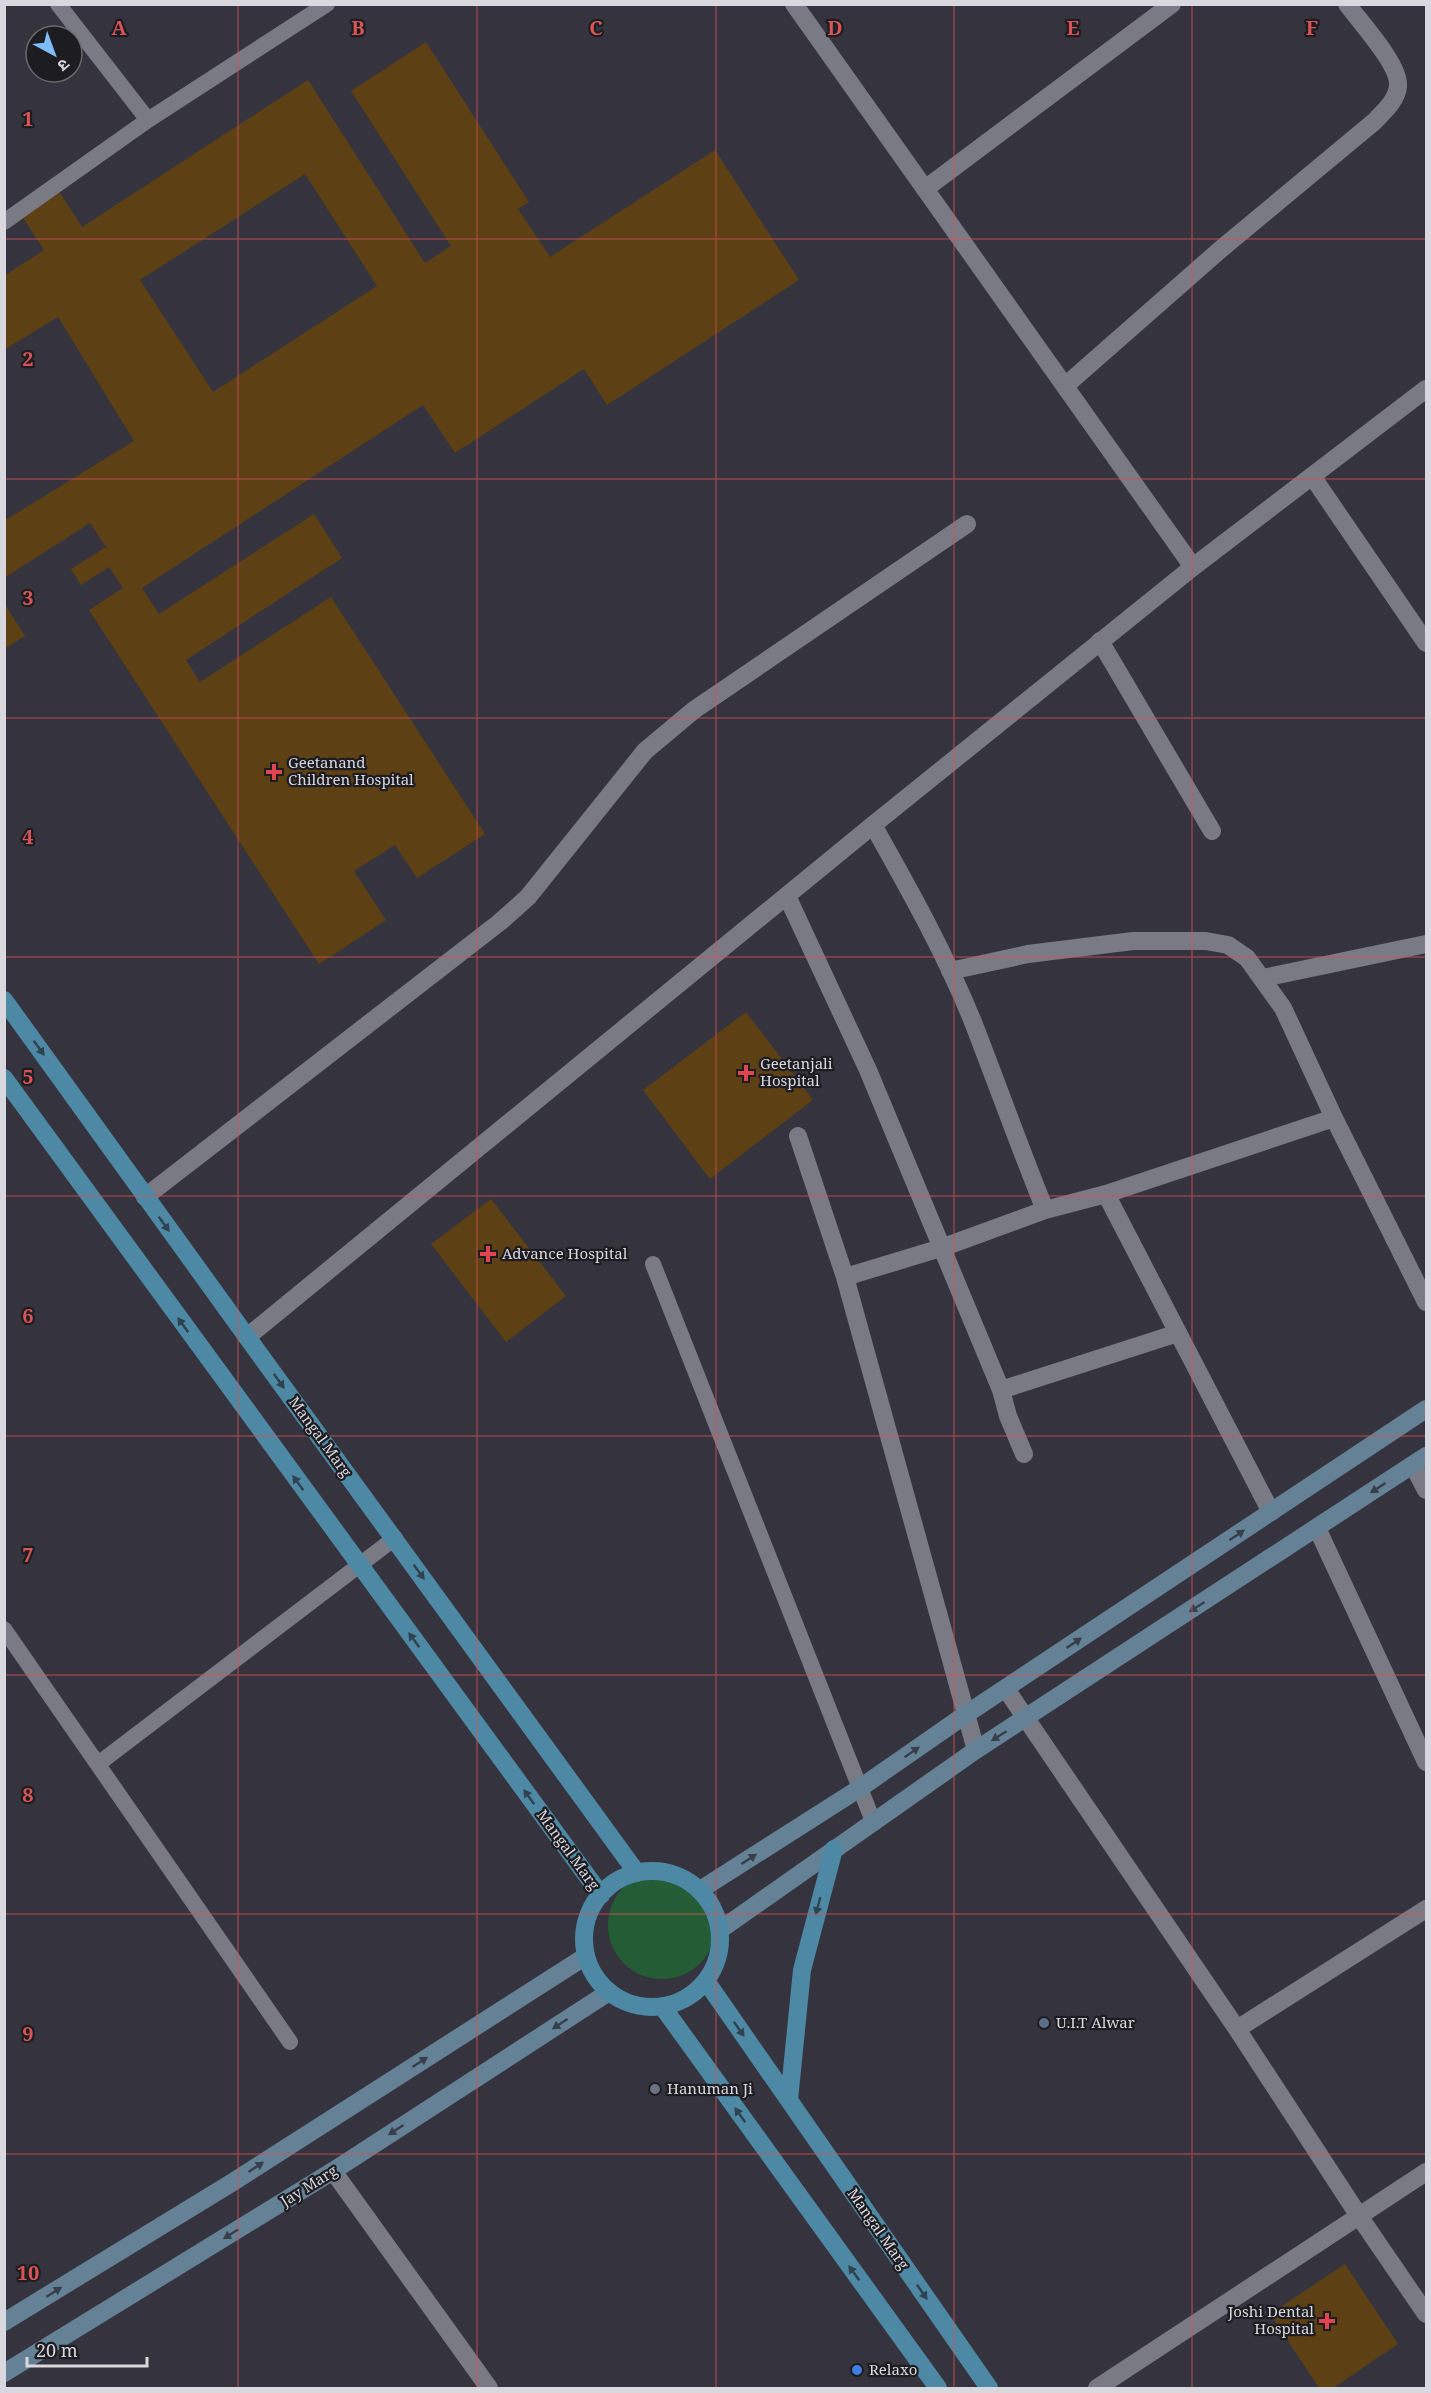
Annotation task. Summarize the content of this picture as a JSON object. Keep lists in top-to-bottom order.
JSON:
{
  "streets": {
    "main road": ["Mangal Marg", "Jay Marg"]
  },
  "crossings": [
    ["Mangal Marg", "Jay Marg"]
  ],
  "places": {
    "health": [
      "Geetanand Children Hospital",
      "Geetanjali Hospital",
      "Advance Hospital",
      "Joshi Dental Hospital"
    ],
    "other": ["U.I.T Alwar", "Hanuman Ji", "Relaxo"]
  },
  "scale_bar": "20 m",
  "north": "bottom right",
  "grid": {
    "columns": [
      "A",
      "B",
      "C",
      "D",
      "E",
      "F"
    ],
    "rows": [
      "1",
      "2",
      "3",
      "4",
      "5",
      "6",
      "7",
      "8",
      "9",
      "10"
    ]
  }
}
